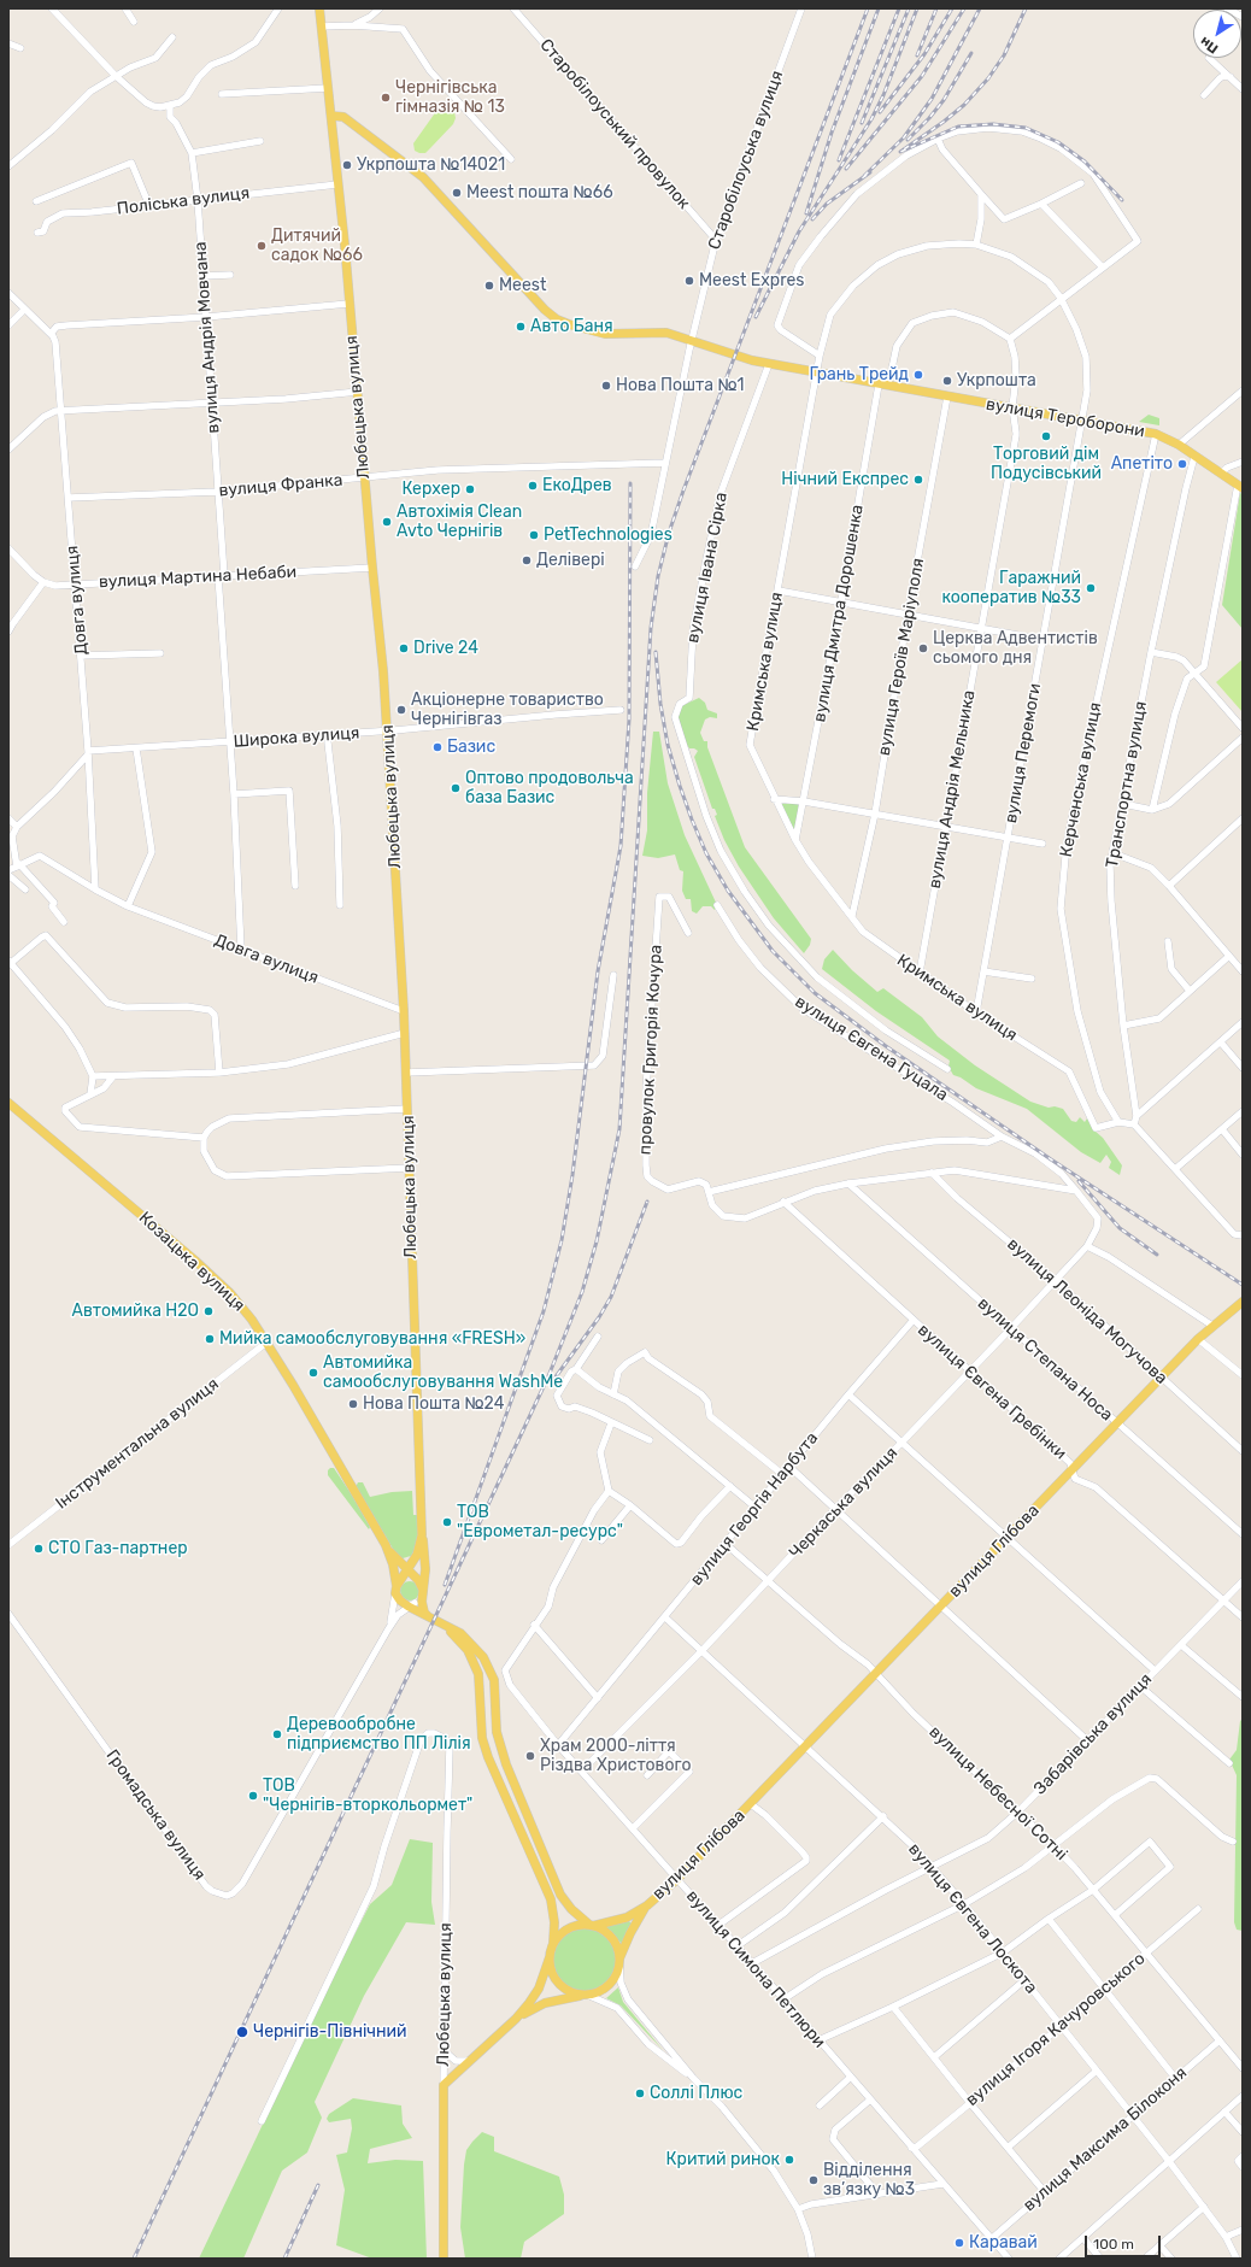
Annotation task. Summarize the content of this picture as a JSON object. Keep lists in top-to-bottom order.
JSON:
{
  "streets": {
    "main road": [
      "Любецька вулиця",
      "вулиця Тероборони",
      "Козацька вулиця",
      "вулиця Глібова"
    ],
    "street": [
      "Старобілоуський провулок",
      "Старобілоуська вулиця",
      "Поліська вулиця",
      "вулиця Андрія Мовчана",
      "вулиця Франка",
      "вулиця Івана Сірка",
      "вулиця Мартина Небаби",
      "Довга вулиця",
      "вулиця Дмитра Дорошенка",
      "вулиця Героїв Маріуполя",
      "Кримська вулиця",
      "Широка вулиця",
      "вулиця Перемоги",
      "Керченська вулиця",
      "Транспортна вулиця",
      "вулиця Андрія Мельника",
      "вулиця Євгена Гуцала",
      "провулок Григорія Кочура",
      "вулиця Леоніда Могучова",
      "вулиця Степана Носа",
      "вулиця Євгена Гребінки",
      "Інструментальна вулиця",
      "Черкаська вулиця",
      "вулиця Георгія Нарбута",
      "Забарівська вулиця",
      "вулиця Небесної Сотні",
      "Громадська вулиця",
      "вулиця Євгена Лоскота",
      "вулиця Симона Петлюри",
      "вулиця Ігоря Качуровського",
      "вулиця Максима Білоконя"
    ]
  },
  "crossings": [
    ["Старобілоуський провулок", "Старобілоуська вулиця"],
    ["Старобілоуська вулиця", "вулиця Тероборони"],
    ["Старобілоуська вулиця", "вулиця Франка"],
    ["Поліська вулиця", "вулиця Андрія Мовчана"],
    ["Поліська вулиця", "Любецька вулиця"],
    ["вулиця Андрія Мовчана", "вулиця Франка"],
    ["вулиця Андрія Мовчана", "вулиця Мартина Небаби"],
    ["вулиця Андрія Мовчана", "Довга вулиця"],
    ["вулиця Андрія Мовчана", "Широка вулиця"],
    ["Любецька вулиця", "вулиця Тероборони"],
    ["Любецька вулиця", "вулиця Франка"],
    ["Любецька вулиця", "вулиця Мартина Небаби"],
    ["Любецька вулиця", "Довга вулиця"],
    ["Любецька вулиця", "Широка вулиця"],
    ["Любецька вулиця", "Козацька вулиця"],
    ["вулиця Тероборони", "вулиця Івана Сірка"],
    ["вулиця Тероборони", "вулиця Дмитра Дорошенка"],
    ["вулиця Тероборони", "вулиця Героїв Маріуполя"],
    ["вулиця Тероборони", "Кримська вулиця"],
    ["вулиця Тероборони", "вулиця Перемоги"],
    ["вулиця Тероборони", "Керченська вулиця"],
    ["вулиця Тероборони", "Транспортна вулиця"],
    ["вулиця Тероборони", "вулиця Андрія Мельника"],
    ["вулиця Франка", "Довга вулиця"],
    ["вулиця Мартина Небаби", "Довга вулиця"],
    ["Довга вулиця", "Широка вулиця"],
    ["вулиця Дмитра Дорошенка", "Кримська вулиця"],
    ["вулиця Героїв Маріуполя", "Кримська вулиця"],
    ["Кримська вулиця", "вулиця Перемоги"],
    ["Кримська вулиця", "Керченська вулиця"],
    ["Кримська вулиця", "вулиця Андрія Мельника"],
    ["провулок Григорія Кочура", "вулиця Леоніда Могучова"],
    ["провулок Григорія Кочура", "вулиця Степана Носа"],
    ["провулок Григорія Кочура", "вулиця Євгена Гребінки"],
    ["провулок Григорія Кочура", "Черкаська вулиця"],
    ["Козацька вулиця", "Інструментальна вулиця"],
    ["вулиця Леоніда Могучова", "Черкаська вулиця"],
    ["вулиця Леоніда Могучова", "вулиця Глібова"],
    ["вулиця Степана Носа", "Черкаська вулиця"],
    ["вулиця Степана Носа", "вулиця Глібова"],
    ["вулиця Євгена Гребінки", "Черкаська вулиця"],
    ["вулиця Євгена Гребінки", "вулиця Георгія Нарбута"],
    ["вулиця Євгена Гребінки", "вулиця Глібова"],
    ["вулиця Євгена Гребінки", "Забарівська вулиця"],
    ["Черкаська вулиця", "вулиця Небесної Сотні"],
    ["Черкаська вулиця", "вулиця Євгена Лоскота"],
    ["Черкаська вулиця", "вулиця Симона Петлюри"],
    ["вулиця Георгія Нарбута", "вулиця Небесної Сотні"],
    ["вулиця Георгія Нарбута", "вулиця Євгена Лоскота"],
    ["вулиця Георгія Нарбута", "вулиця Симона Петлюри"],
    ["вулиця Глібова", "вулиця Небесної Сотні"],
    ["вулиця Глібова", "вулиця Євгена Лоскота"],
    ["вулиця Глібова", "вулиця Симона Петлюри"],
    ["Забарівська вулиця", "вулиця Небесної Сотні"],
    ["Забарівська вулиця", "вулиця Євгена Лоскота"],
    ["Забарівська вулиця", "вулиця Симона Петлюри"],
    ["вулиця Небесної Сотні", "вулиця Ігоря Качуровського"],
    ["вулиця Небесної Сотні", "вулиця Максима Білоконя"],
    ["вулиця Євгена Лоскота", "вулиця Ігоря Качуровського"],
    ["вулиця Євгена Лоскота", "вулиця Максима Білоконя"],
    ["вулиця Симона Петлюри", "вулиця Ігоря Качуровського"],
    ["вулиця Симона Петлюри", "вулиця Максима Білоконя"]
  ],
  "places": [
    "Чернігівська гімназія № 13",
    "Укрпошта №14021",
    "Meest пошта №66",
    "Дитячий садок №66",
    "Meest Expres",
    "Meest",
    "Авто Баня",
    "Грань Трейд",
    "Укрпошта",
    "Нова Пошта №1",
    "Торговий дім Подусівський",
    "Апетіто",
    "Нічний Експрес",
    "ЕкоДрев",
    "Керхер",
    "Автохімія Clean Avto Чернігів",
    "PetTechnologies",
    "Делівері",
    "Гаражний кооператив №33",
    "Drive 24",
    "Церква Адвентистів сьомого дня",
    "Акціонерне товариство Чернігівгаз",
    "Базис",
    "Оптово продовольча база Базис",
    "Автомийка H2O",
    "Мийка самообслуговування «FRESH»",
    "Автомийка самообслуговування WashMe",
    "Нова Пошта №24",
    "ТОВ \"Еврометал-ресурс\"",
    "СТО Газ-партнер",
    "Деревообробне підприємство ПП Лілія",
    "Храм 2000-ліття Різдва Христового",
    "ТОВ \"Чернігів-вторкольормет\"",
    "Чернігів-Північний",
    "Соллі Плюс",
    "Критий ринок",
    "Відділення зв’язку №3",
    "Каравай"
  ],
  "scale_bar": "100 m",
  "north": "bottom left"
}
